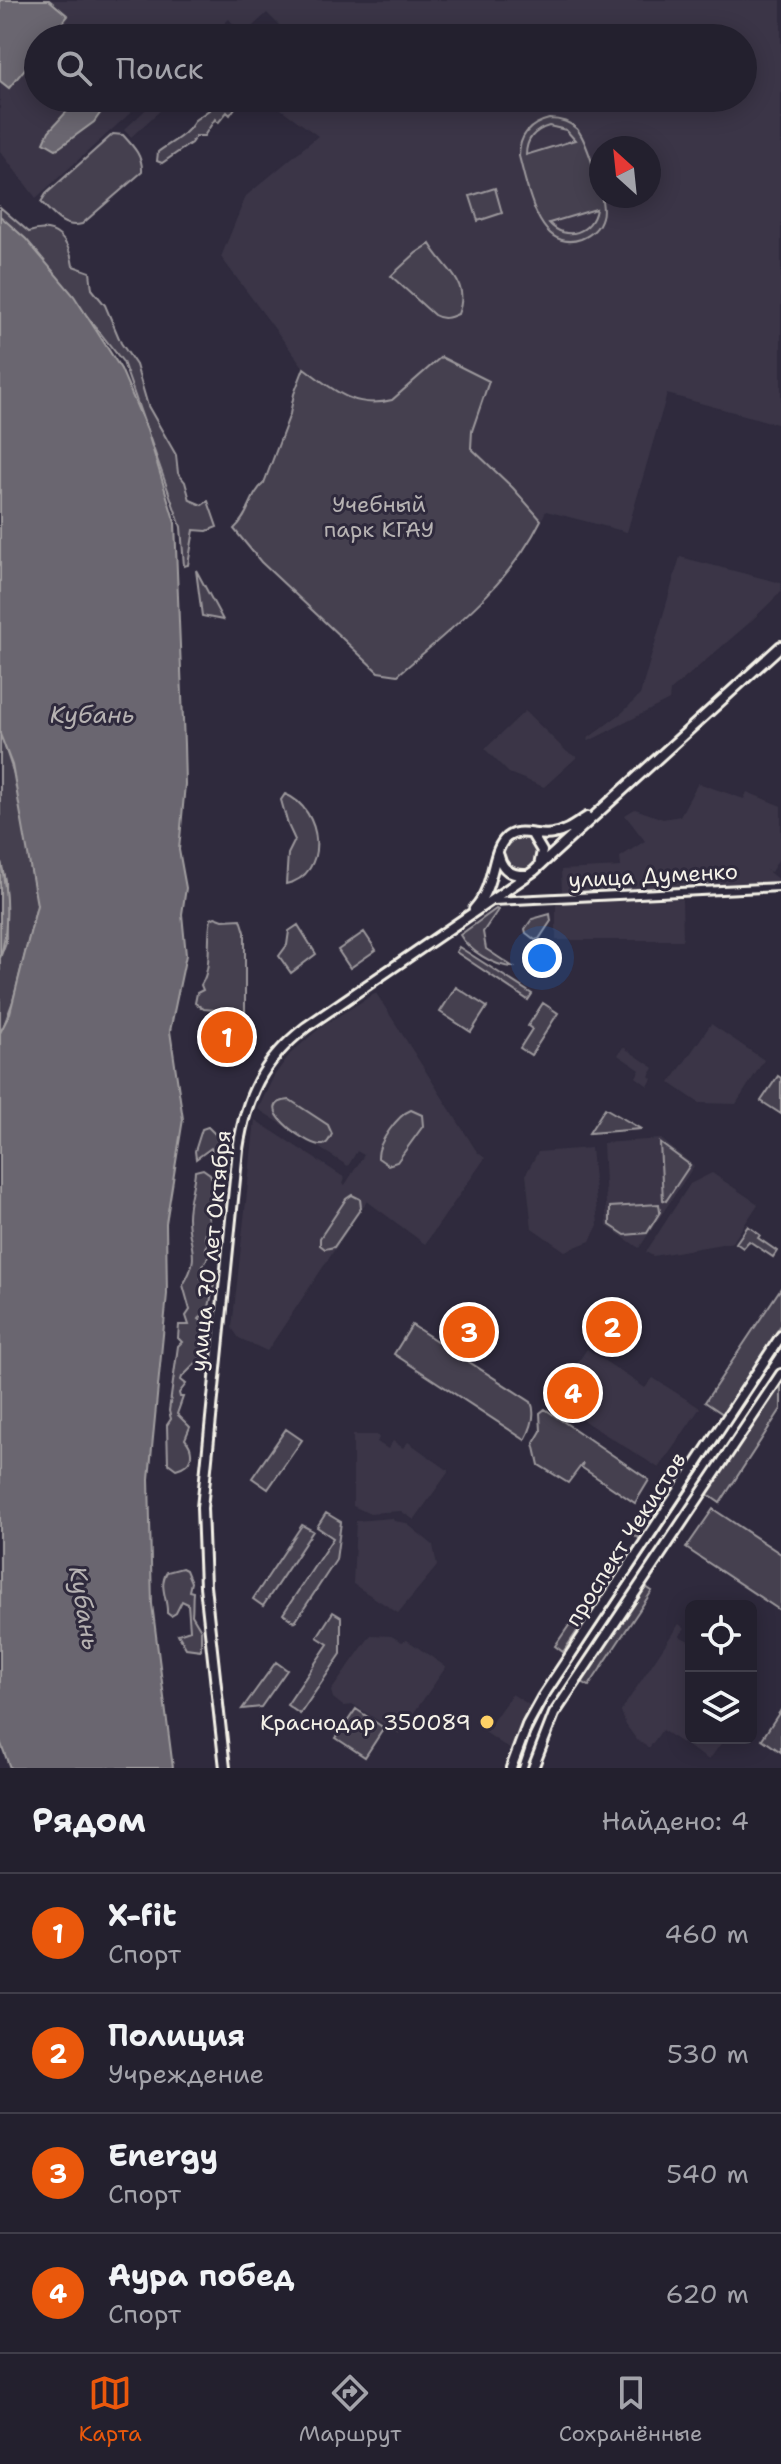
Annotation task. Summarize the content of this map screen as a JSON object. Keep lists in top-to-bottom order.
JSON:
{
  "streets": {
    "main road": ["улица 70 лет Октября", "проспект Чекистов"],
    "street": ["улица Думенко"]
  },
  "crossings": [
    ["улица Думенко", "улица 70 лет Октября"]
  ],
  "water": ["Кубань"],
  "parks": ["Учебный парк КГАУ"],
  "places": ["Краснодар 350089"],
  "north": "top left",
  "page": {
    "search": "Поиск",
    "pins": [
      "1",
      "2",
      "3",
      "4"
    ],
    "heading": ["Рядом", "Найдено: 4"],
    "list": [
      {
        "mark": "1",
        "name": "X-fit",
        "note": "Спорт",
        "value": "460 m"
      },
      {
        "mark": "2",
        "name": "Полиция",
        "note": "Учреждение",
        "value": "530 m"
      },
      {
        "mark": "3",
        "name": "Energy",
        "note": "Спорт",
        "value": "540 m"
      },
      {
        "mark": "4",
        "name": "Аура побед",
        "note": "Спорт",
        "value": "620 m"
      }
    ],
    "nav": ["Карта", "Маршрут", "Сохранённые"]
  }
}
